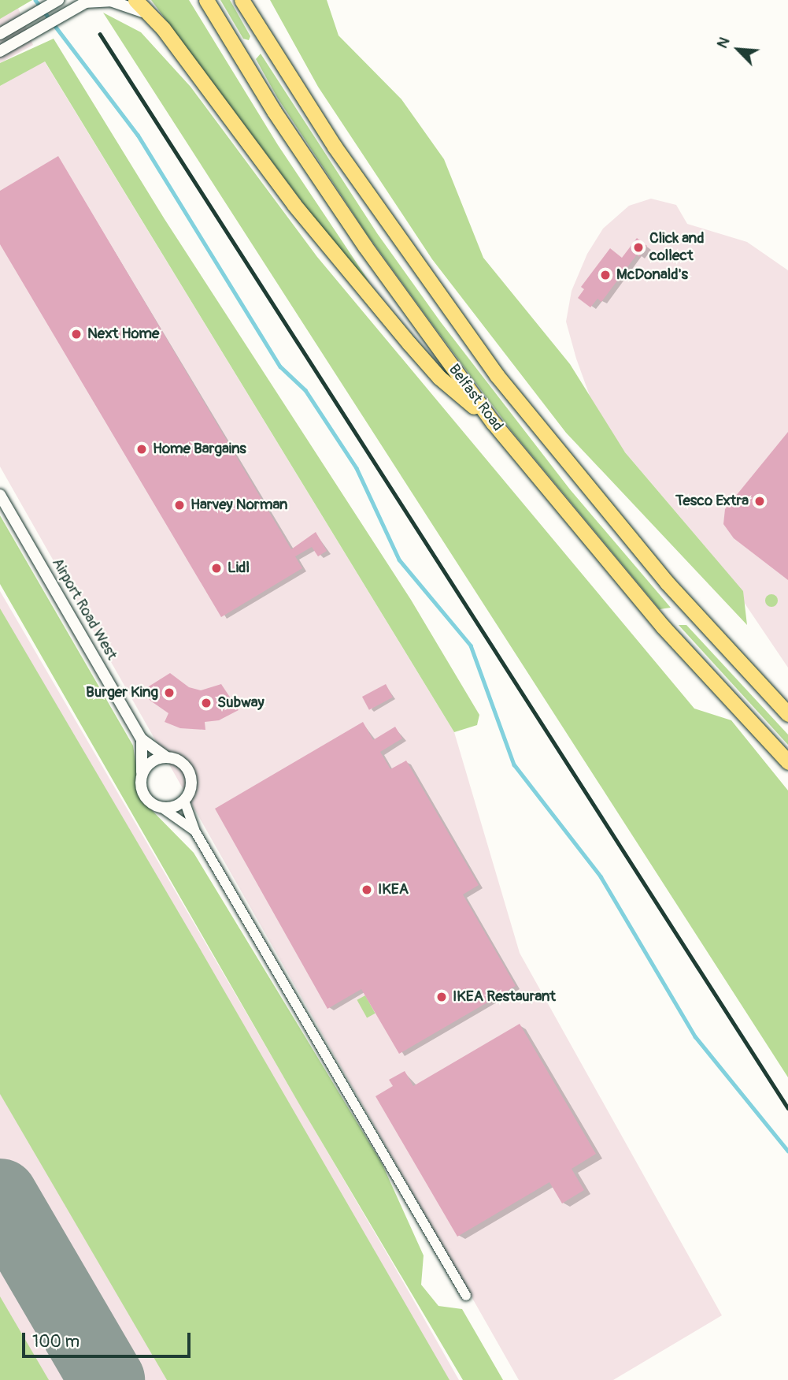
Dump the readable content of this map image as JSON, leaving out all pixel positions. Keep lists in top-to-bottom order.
{
  "streets": {
    "highway": ["Belfast Road"],
    "street": ["Airport Road West"]
  },
  "places": [
    "Click and collect",
    "McDonald's",
    "Next Home",
    "Home Bargains",
    "Tesco Extra",
    "Harvey Norman",
    "Lidl",
    "Burger King",
    "Subway",
    "IKEA",
    "IKEA Restaurant"
  ],
  "scale_bar": "100 m",
  "north": "top left"
}
